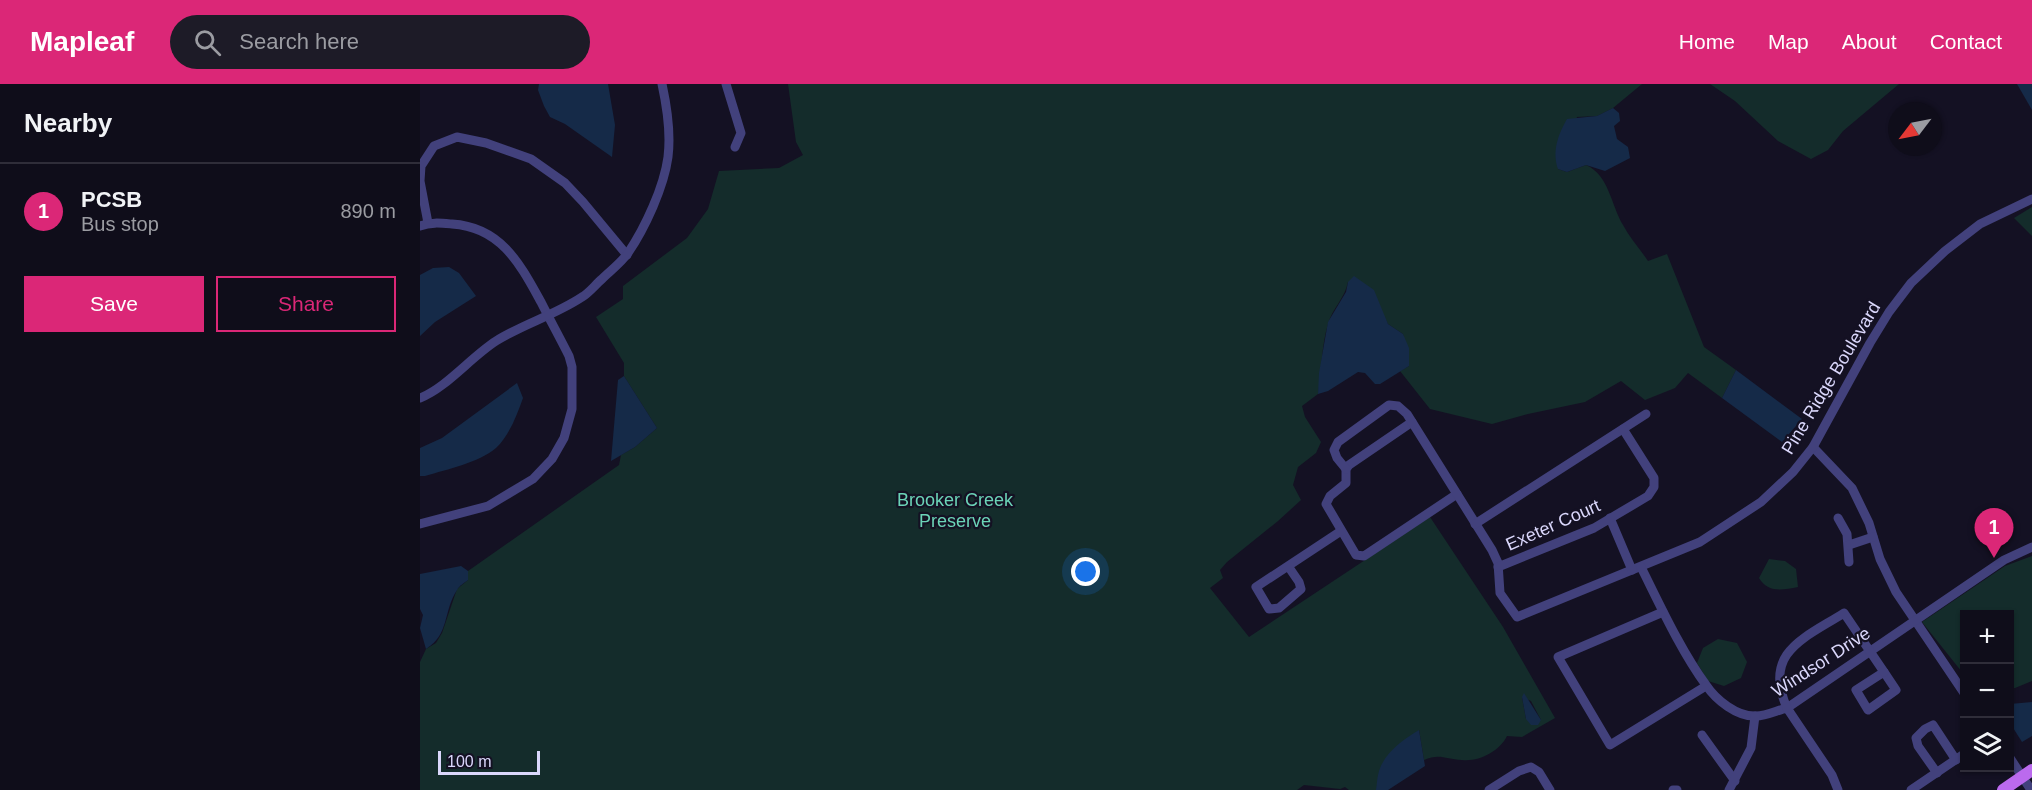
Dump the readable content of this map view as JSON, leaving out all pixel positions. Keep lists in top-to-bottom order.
{
  "streets": {
    "street": ["Pine Ridge Boulevard", "Exeter Court", "Windsor Drive"]
  },
  "crossings": [
    ["Pine Ridge Boulevard", "Exeter Court"]
  ],
  "parks": ["Brooker Creek Preserve"],
  "scale_bar": "100 m",
  "north": "bottom left",
  "page": {
    "header": "Mapleaf",
    "search": "Search here",
    "nav": [
      "Home",
      "Map",
      "About",
      "Contact"
    ],
    "heading": "Nearby",
    "list": [
      {
        "mark": "1",
        "name": "PCSB",
        "note": "Bus stop",
        "value": "890 m"
      }
    ],
    "buttons": ["Save", "Share"],
    "pins": "1",
    "map_buttons": ["+", "−"],
    "scale": "100 m"
  }
}
